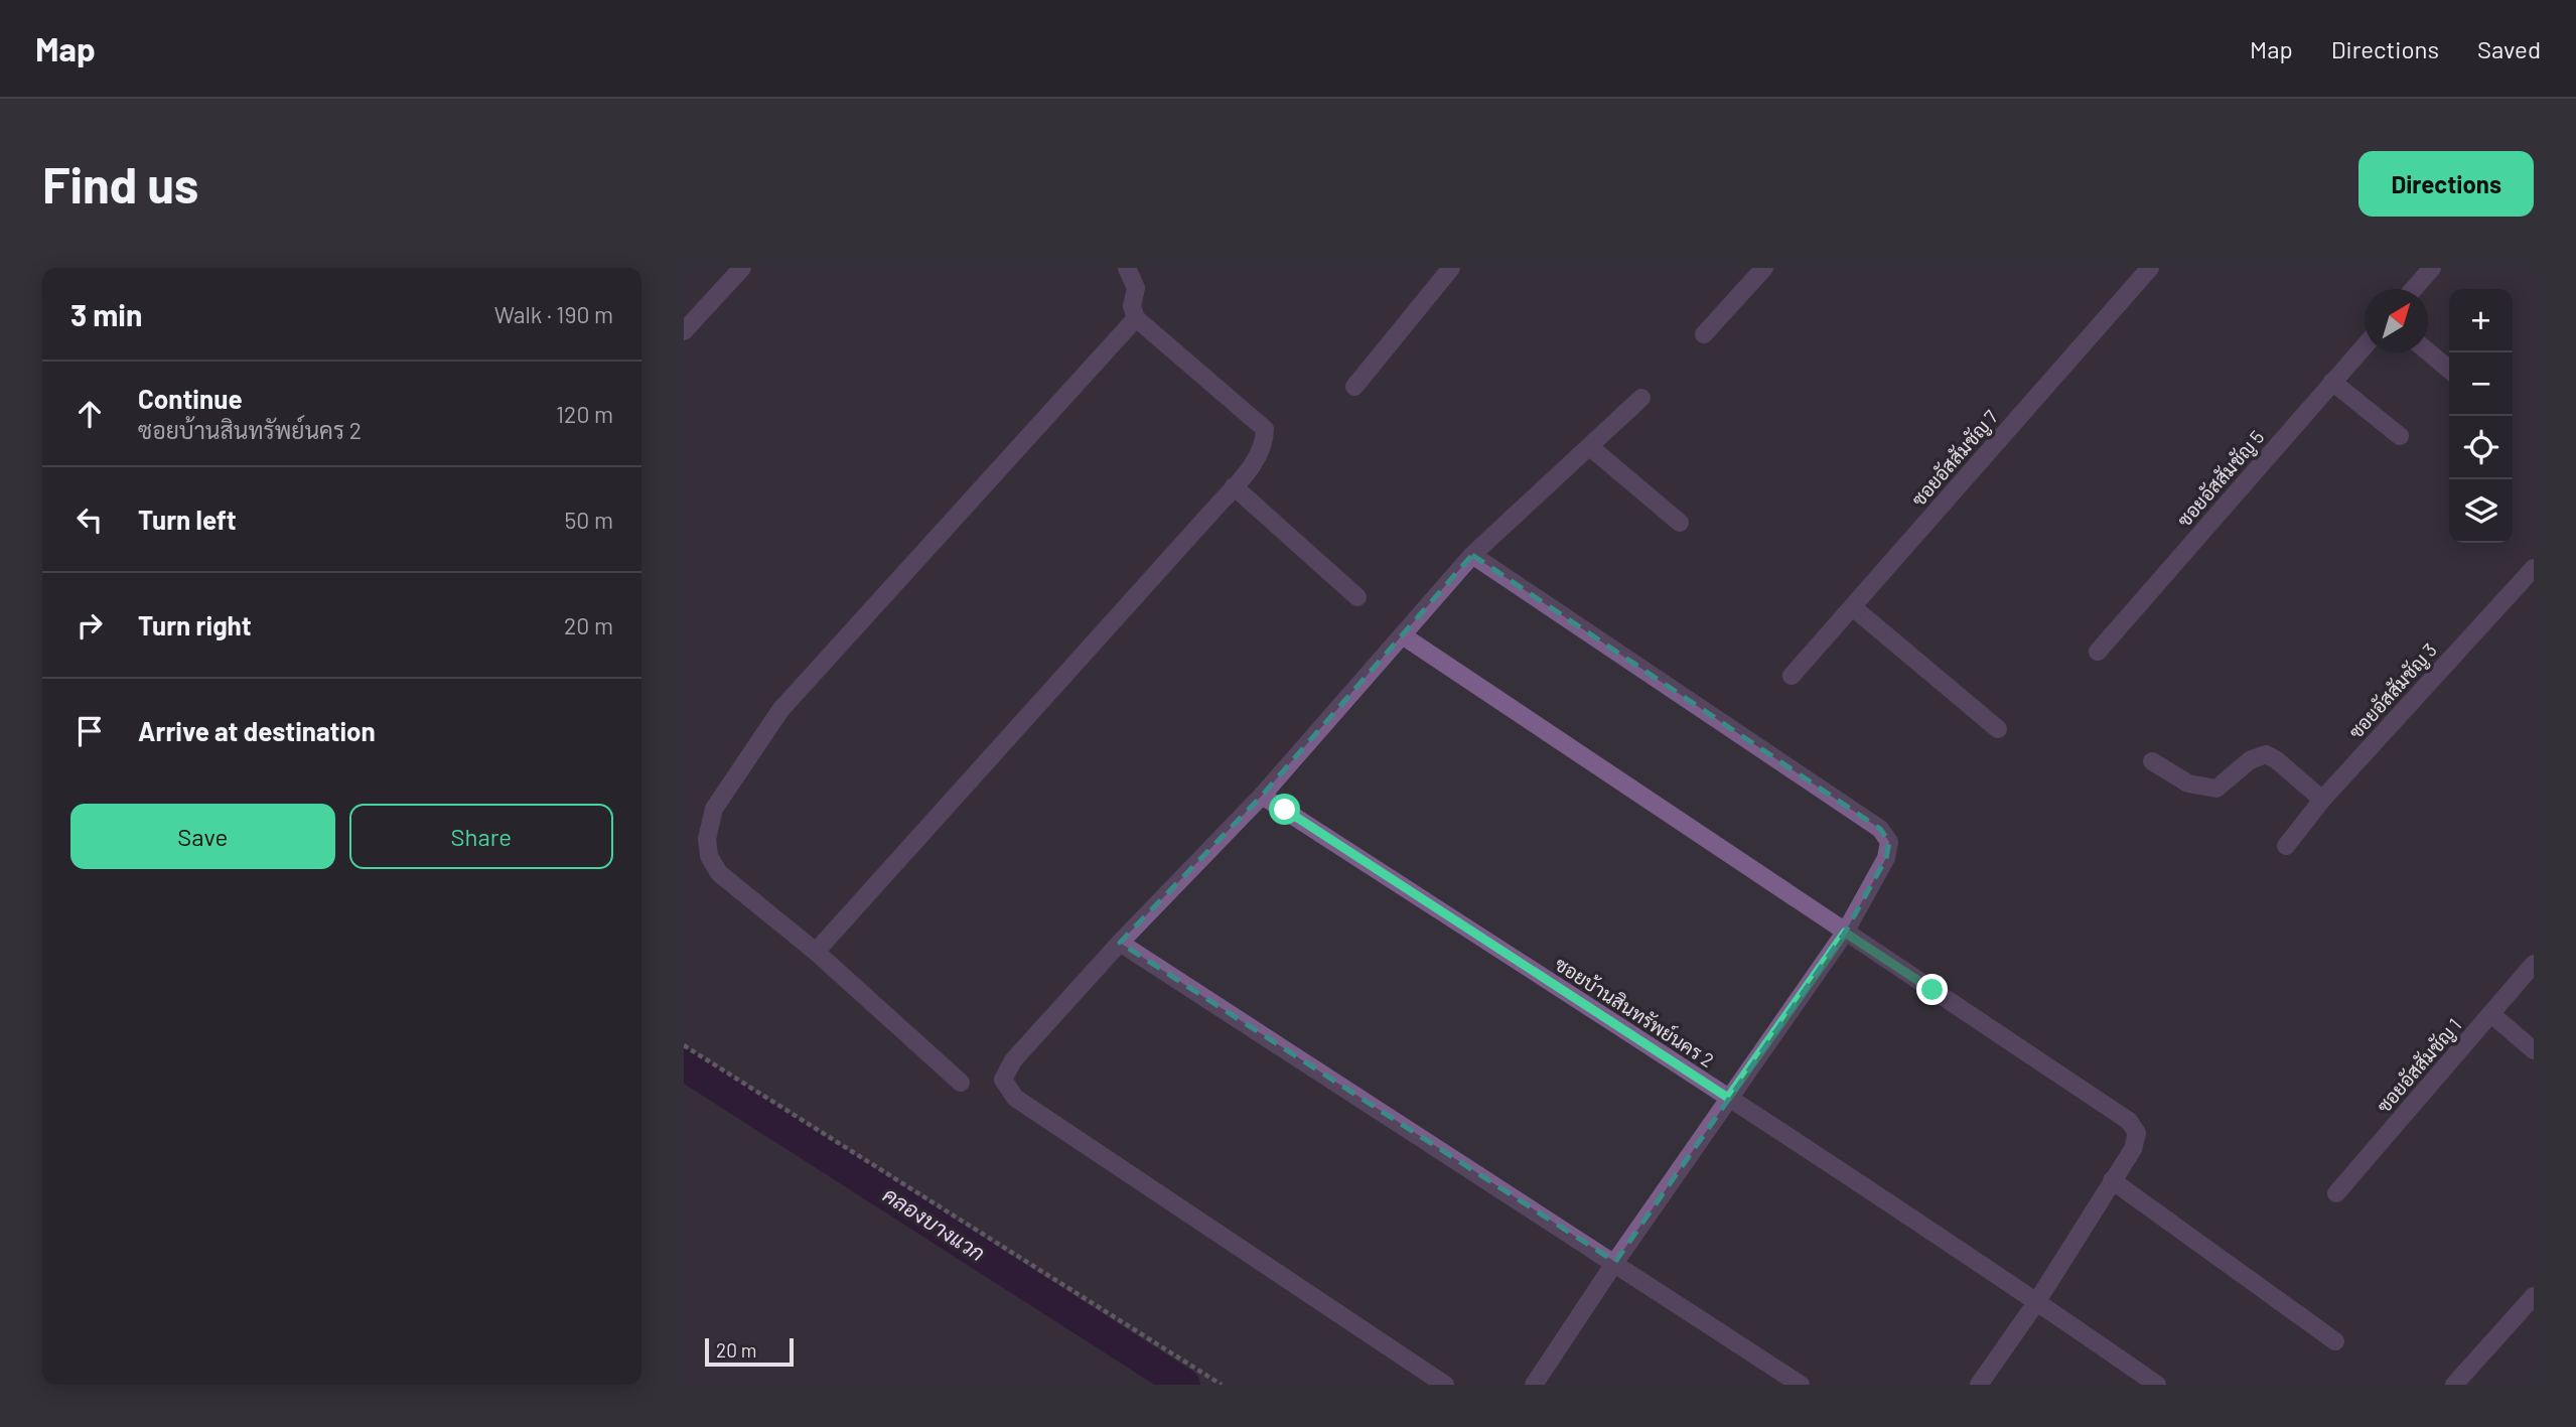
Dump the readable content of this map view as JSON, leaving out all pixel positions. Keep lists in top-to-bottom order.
{
  "streets": {
    "street": [
      "ซอยอัสสัมชัญ 7",
      "ซอยอัสสัมชัญ 5",
      "ซอยอัสสัมชัญ 3",
      "ซอยบ้านสินทรัพย์นคร 2",
      "ซอยอัสสัมชัญ 1"
    ]
  },
  "water": ["คลองบางแวก"],
  "scale_bar": "20 m",
  "north": "top right",
  "page": {
    "header": "Map",
    "nav": ["Map", "Directions", "Saved"],
    "buttons": [
      "Directions",
      ["Save", "Share"]
    ],
    "title": "Find us",
    "heading": ["3 min", "Walk · 190 m"],
    "map_buttons": ["+", "−"],
    "list": [
      ["Continue", "ซอยบ้านสินทรัพย์นคร 2", "120 m"],
      ["Turn left", "50 m"],
      ["Turn right", "20 m"],
      "Arrive at destination"
    ],
    "scale": "20 m"
  }
}
